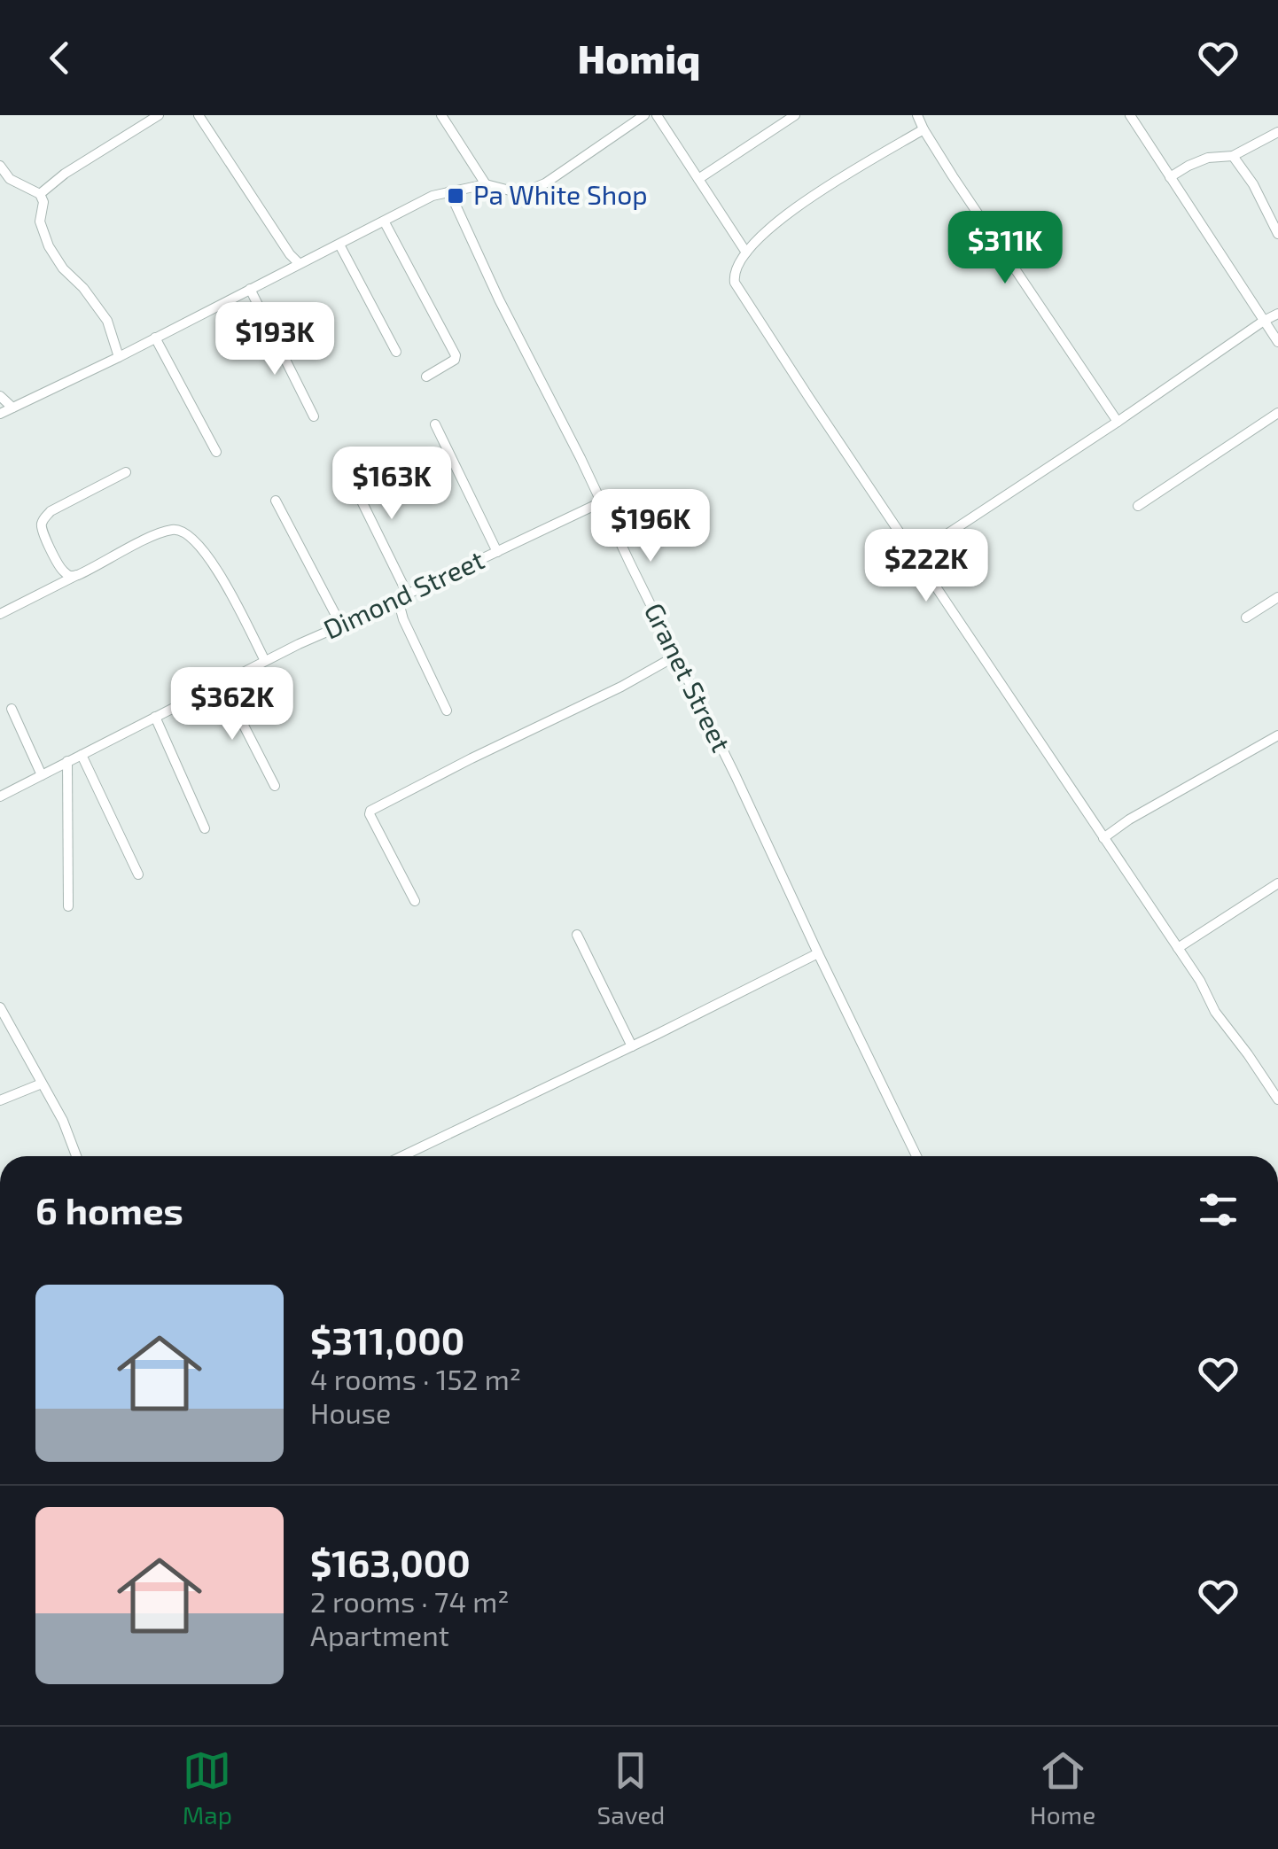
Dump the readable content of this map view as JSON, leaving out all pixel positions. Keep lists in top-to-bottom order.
{
  "streets": {
    "street": ["Dimond Street", "Granet Street"]
  },
  "crossings": [
    ["Dimond Street", "Granet Street"]
  ],
  "places": {
    "transit": ["Pa White Shop"]
  },
  "page": {
    "header": "Homiq",
    "price": [
      "$311K",
      "$193K",
      "$163K",
      "$196K",
      "$222K",
      "$362K"
    ],
    "heading": "6 homes",
    "list": [
      {
        "name": "$311,000",
        "note": "4 rooms · 152 m² · House"
      },
      {
        "name": "$163,000",
        "note": "2 rooms · 74 m² · Apartment"
      }
    ],
    "tabs": ["Map", "Saved", "Home"]
  }
}
